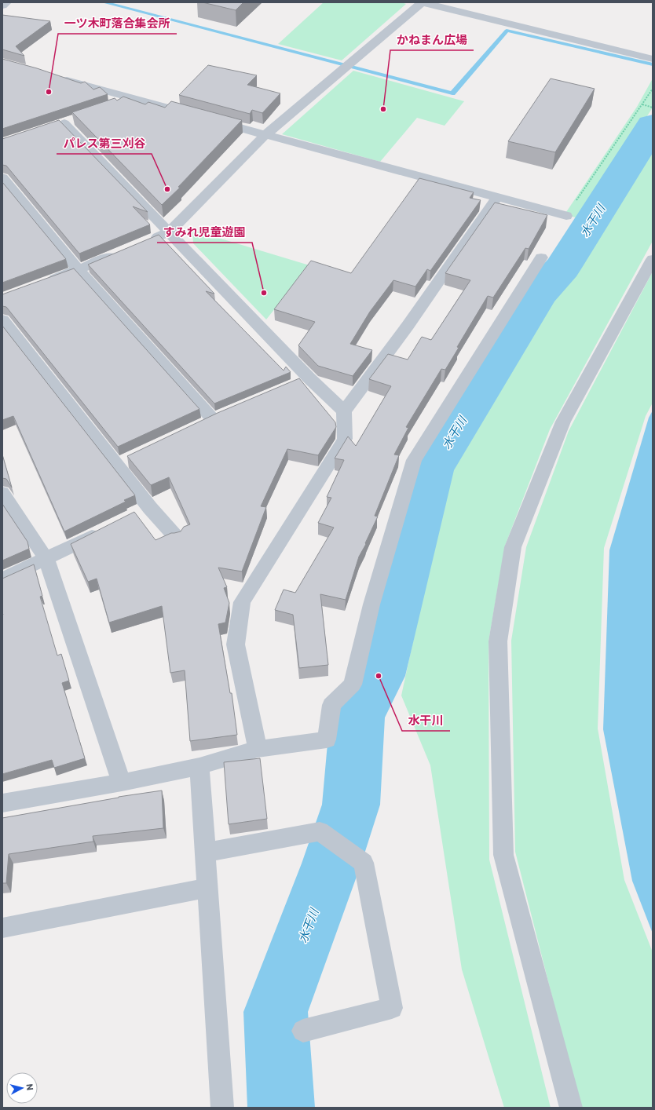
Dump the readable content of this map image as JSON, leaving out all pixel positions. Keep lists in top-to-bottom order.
{
  "water": ["水干川"],
  "places": [
    "一ツ木町落合集会所",
    "かねまん広場",
    "パレス第三刈谷",
    "すみれ児童遊園",
    "水干川"
  ],
  "north": "right"
}
